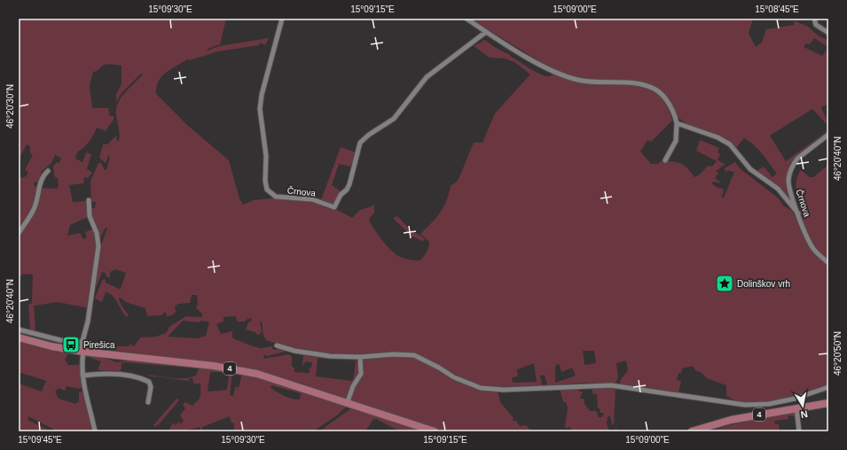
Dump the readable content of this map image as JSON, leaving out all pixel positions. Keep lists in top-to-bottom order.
{
  "streets": {
    "main road": ["4"],
    "street": ["Črnova"]
  },
  "places": {
    "place": ["Dolinškov vrh"],
    "bus stop": ["Pirešica"]
  },
  "north": "bottom",
  "coordinates": [
    "15°09'30\"E",
    "15°09'15\"E",
    "15°09'00\"E",
    "15°08'45\"E",
    "46°20'30\"N",
    "46°20'40\"N",
    "46°20'50\"N",
    "15°09'45\"E"
  ]
}
